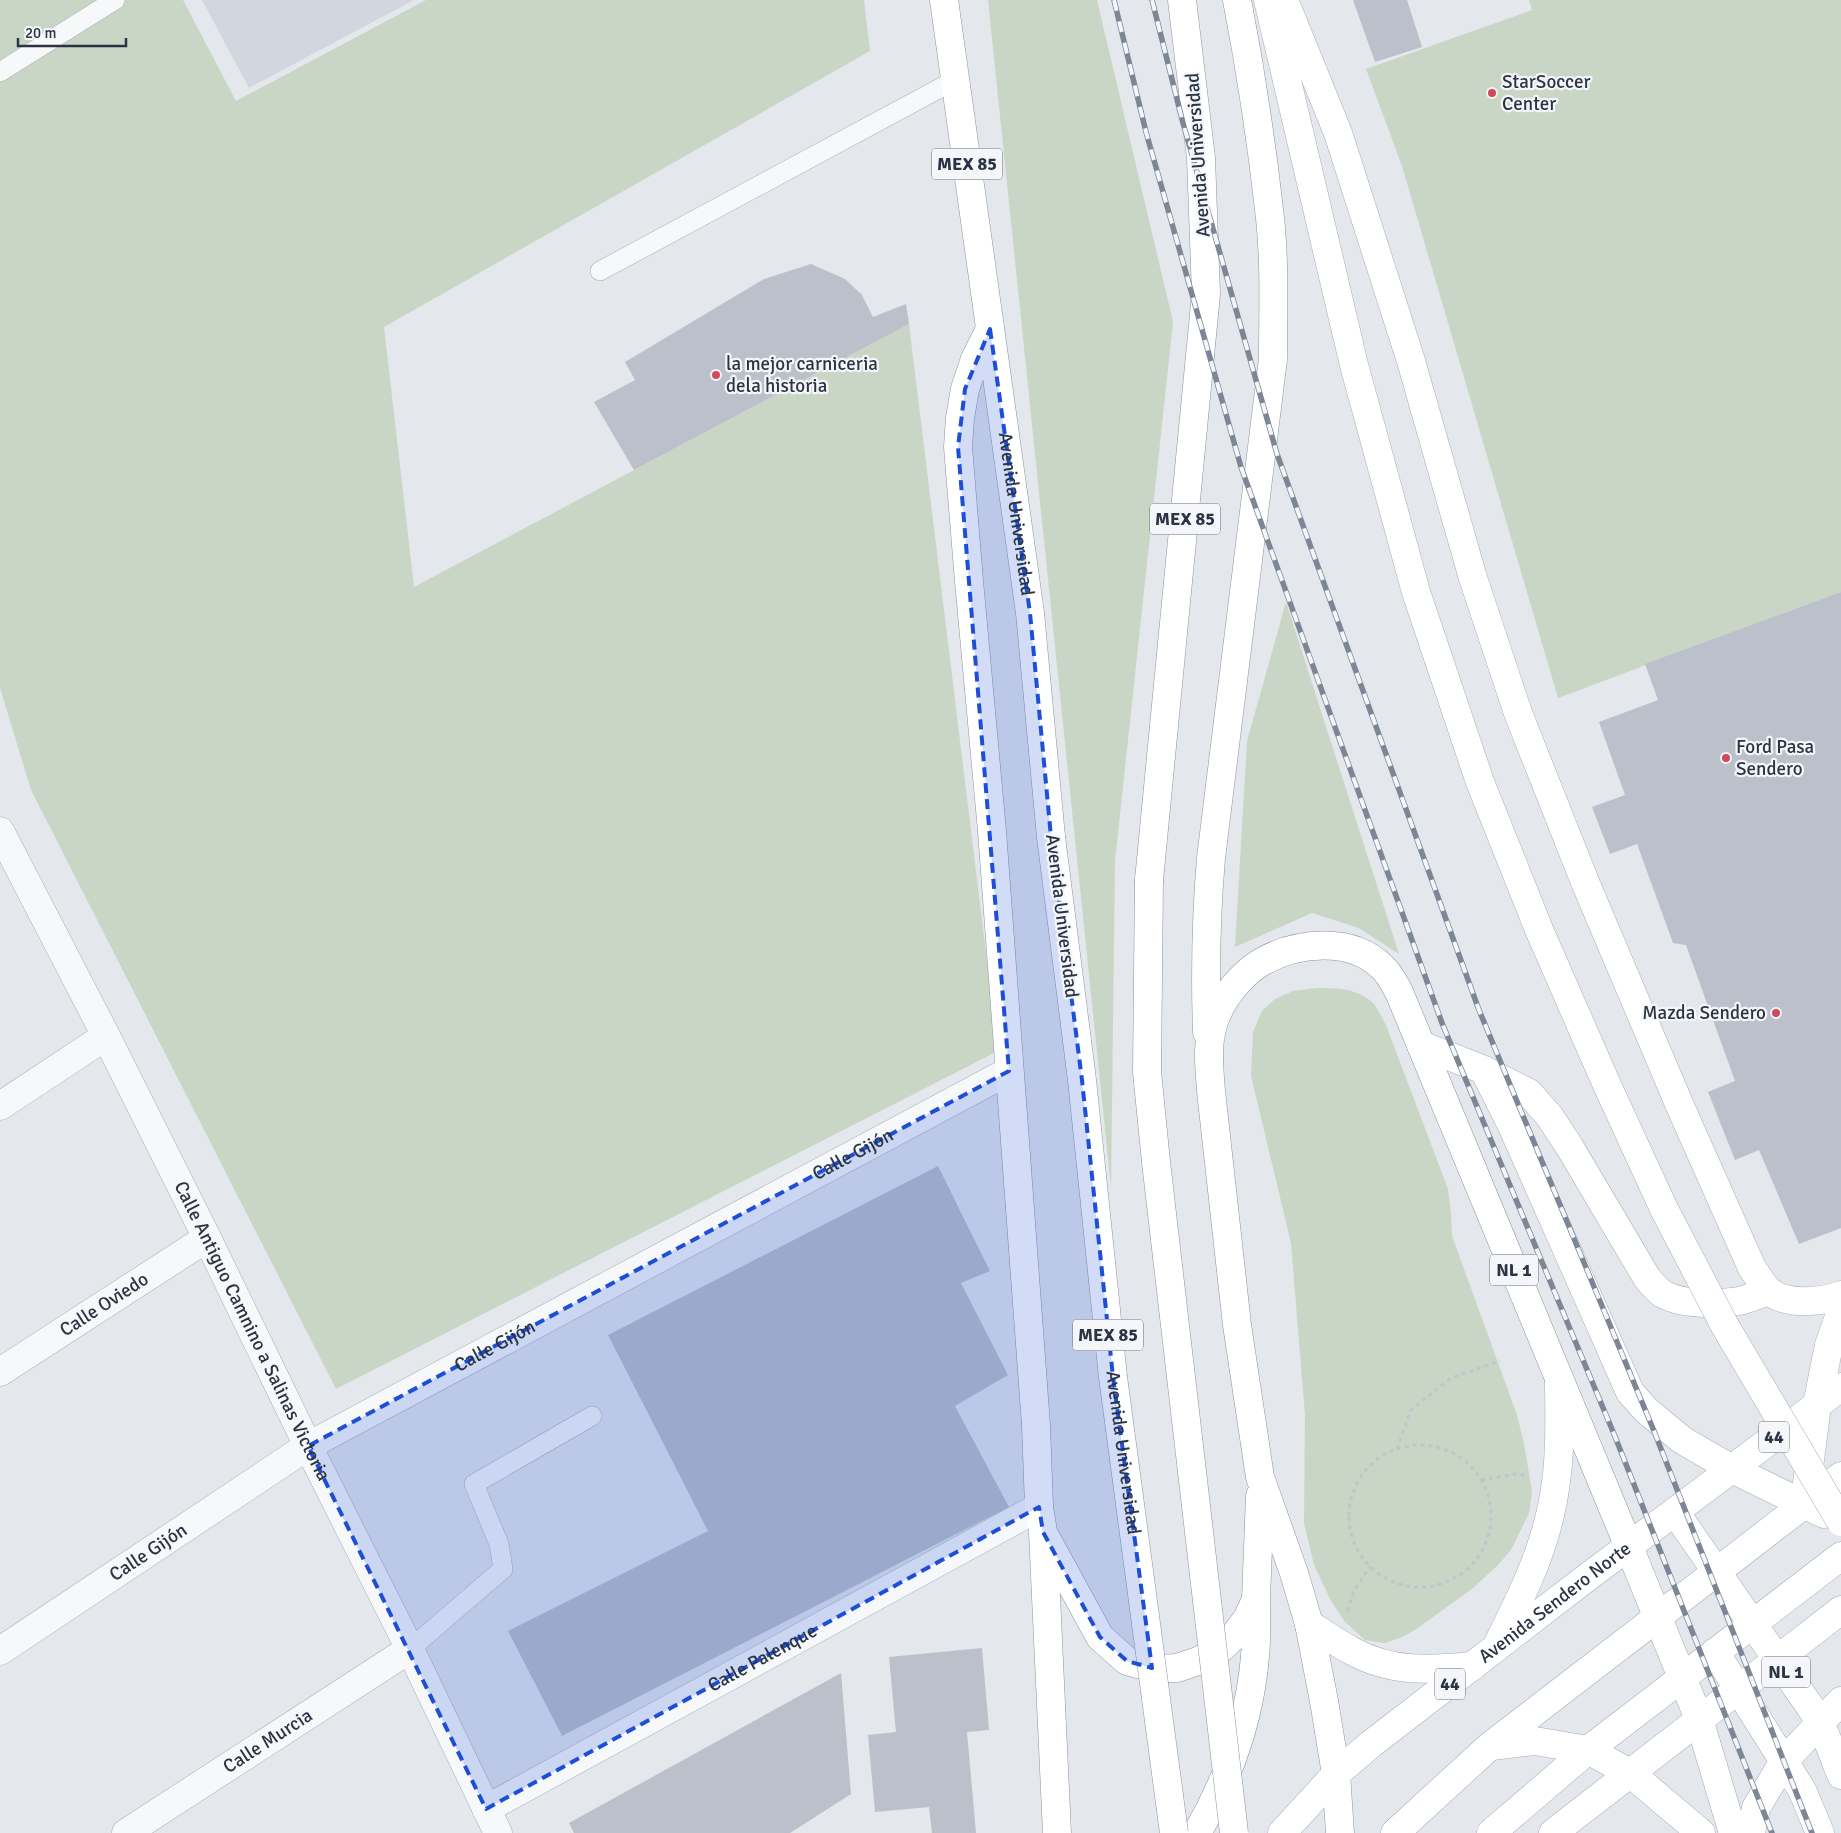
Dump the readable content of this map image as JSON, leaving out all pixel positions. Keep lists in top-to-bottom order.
{
  "streets": {
    "main road": [
      "Avenida Universidad",
      "MEX 85",
      "NL 1",
      "44",
      "Avenida Sendero Norte"
    ],
    "street": [
      "Calle Gijón",
      "Calle Oviedo",
      "Calle Antiguo Camnino a Salinas Victoria",
      "Calle Palenque",
      "Calle Murcia"
    ]
  },
  "crossings": [
    ["Calle Gijón", "Calle Antiguo Camnino a Salinas Victoria"],
    ["NL 1", "Avenida Sendero Norte"],
    ["Calle Oviedo", "Calle Antiguo Camnino a Salinas Victoria"],
    ["Calle Antiguo Camnino a Salinas Victoria", "Calle Palenque"],
    ["Calle Antiguo Camnino a Salinas Victoria", "Calle Murcia"]
  ],
  "places": [
    "StarSoccer Center",
    "la mejor carniceria dela historia",
    "Ford Pasa Sendero",
    "Mazda Sendero"
  ],
  "scale_bar": "20 m"
}
